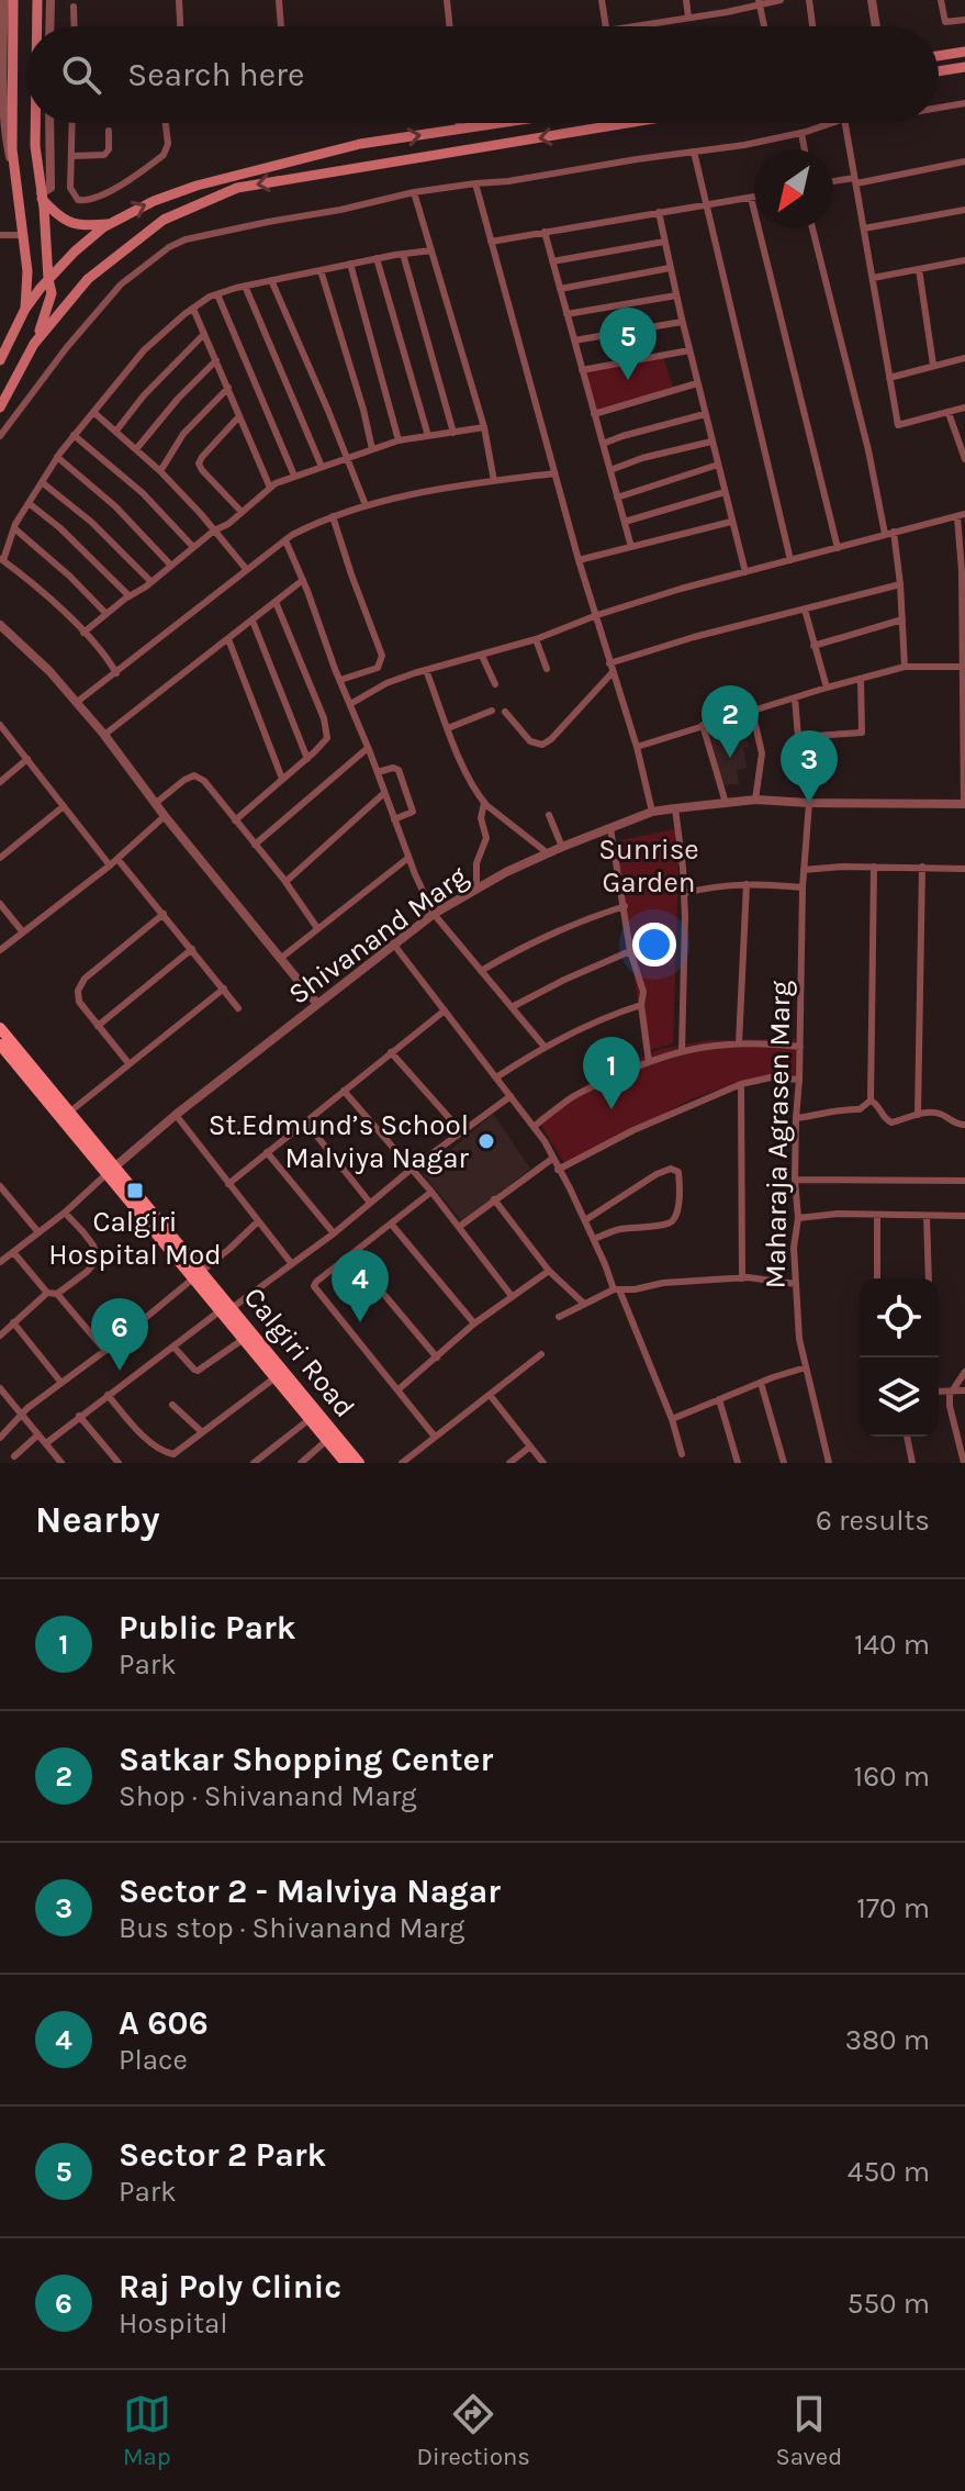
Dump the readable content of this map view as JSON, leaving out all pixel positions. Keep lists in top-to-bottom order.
{
  "streets": {
    "main road": ["Calgiri Road"],
    "street": ["Shivanand Marg", "Maharaja Agrasen Marg"]
  },
  "crossings": [
    ["Shivanand Marg", "Maharaja Agrasen Marg"],
    ["Shivanand Marg", "Calgiri Road"]
  ],
  "parks": ["Sunrise Garden"],
  "places": {
    "other": ["St.Edmund’s School Malviya Nagar"],
    "transit": ["Calgiri Hospital Mod"]
  },
  "north": "bottom left",
  "page": {
    "search": "Search here",
    "pins": [
      "5",
      "2",
      "3",
      "1",
      "4",
      "6"
    ],
    "heading": ["Nearby", "6 results"],
    "list": [
      {
        "mark": "1",
        "name": "Public Park",
        "note": "Park",
        "value": "140 m"
      },
      {
        "mark": "2",
        "name": "Satkar Shopping Center",
        "note": "Shop · Shivanand Marg",
        "value": "160 m"
      },
      {
        "mark": "3",
        "name": "Sector 2 - Malviya Nagar",
        "note": "Bus stop · Shivanand Marg",
        "value": "170 m"
      },
      {
        "mark": "4",
        "name": "A 606",
        "note": "Place",
        "value": "380 m"
      },
      {
        "mark": "5",
        "name": "Sector 2 Park",
        "note": "Park",
        "value": "450 m"
      },
      {
        "mark": "6",
        "name": "Raj Poly Clinic",
        "note": "Hospital",
        "value": "550 m"
      }
    ],
    "nav": ["Map", "Directions", "Saved"]
  }
}
